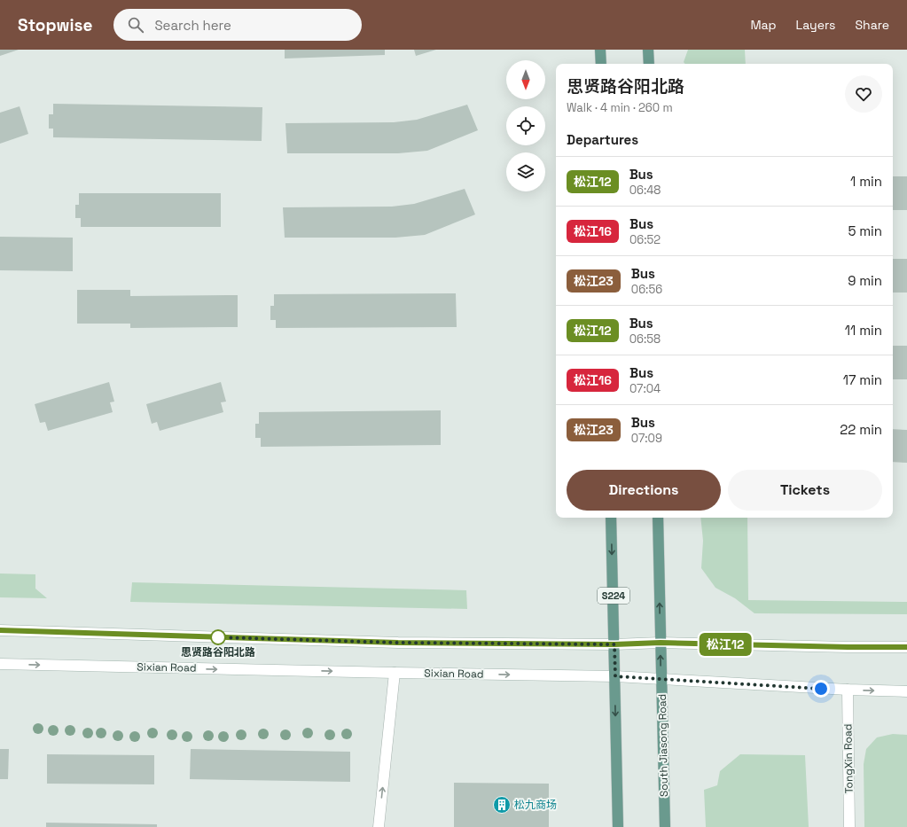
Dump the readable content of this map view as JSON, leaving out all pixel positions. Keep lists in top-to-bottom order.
{
  "streets": {
    "main road": [
      "S224",
      "Sixian Road",
      "South Jiasong Road",
      "TongXin Road"
    ]
  },
  "crossings": [
    ["S224", "Sixian Road"],
    ["Sixian Road", "South Jiasong Road"],
    ["Sixian Road", "TongXin Road"]
  ],
  "places": {
    "other": ["思贤路谷阳北路"],
    "building": ["松九商场"]
  },
  "lines": ["bus line 松江12"],
  "north": "bottom",
  "page": {
    "header": "Stopwise",
    "search": "Search here",
    "nav": ["Map", "Layers", "Share"],
    "on_map": "松江12",
    "heading": [
      ["思贤路谷阳北路", "Walk · 4 min · 260 m"],
      "Departures"
    ],
    "list": [
      {
        "mark": "松江12",
        "name": "Bus",
        "note": "06:48",
        "value": "1 min"
      },
      {
        "mark": "松江16",
        "name": "Bus",
        "note": "06:52",
        "value": "5 min"
      },
      {
        "mark": "松江23",
        "name": "Bus",
        "note": "06:56",
        "value": "9 min"
      },
      {
        "mark": "松江12",
        "name": "Bus",
        "note": "06:58",
        "value": "11 min"
      },
      {
        "mark": "松江16",
        "name": "Bus",
        "note": "07:04",
        "value": "17 min"
      },
      {
        "mark": "松江23",
        "name": "Bus",
        "note": "07:09",
        "value": "22 min"
      }
    ],
    "buttons": ["Directions", "Tickets"]
  }
}
